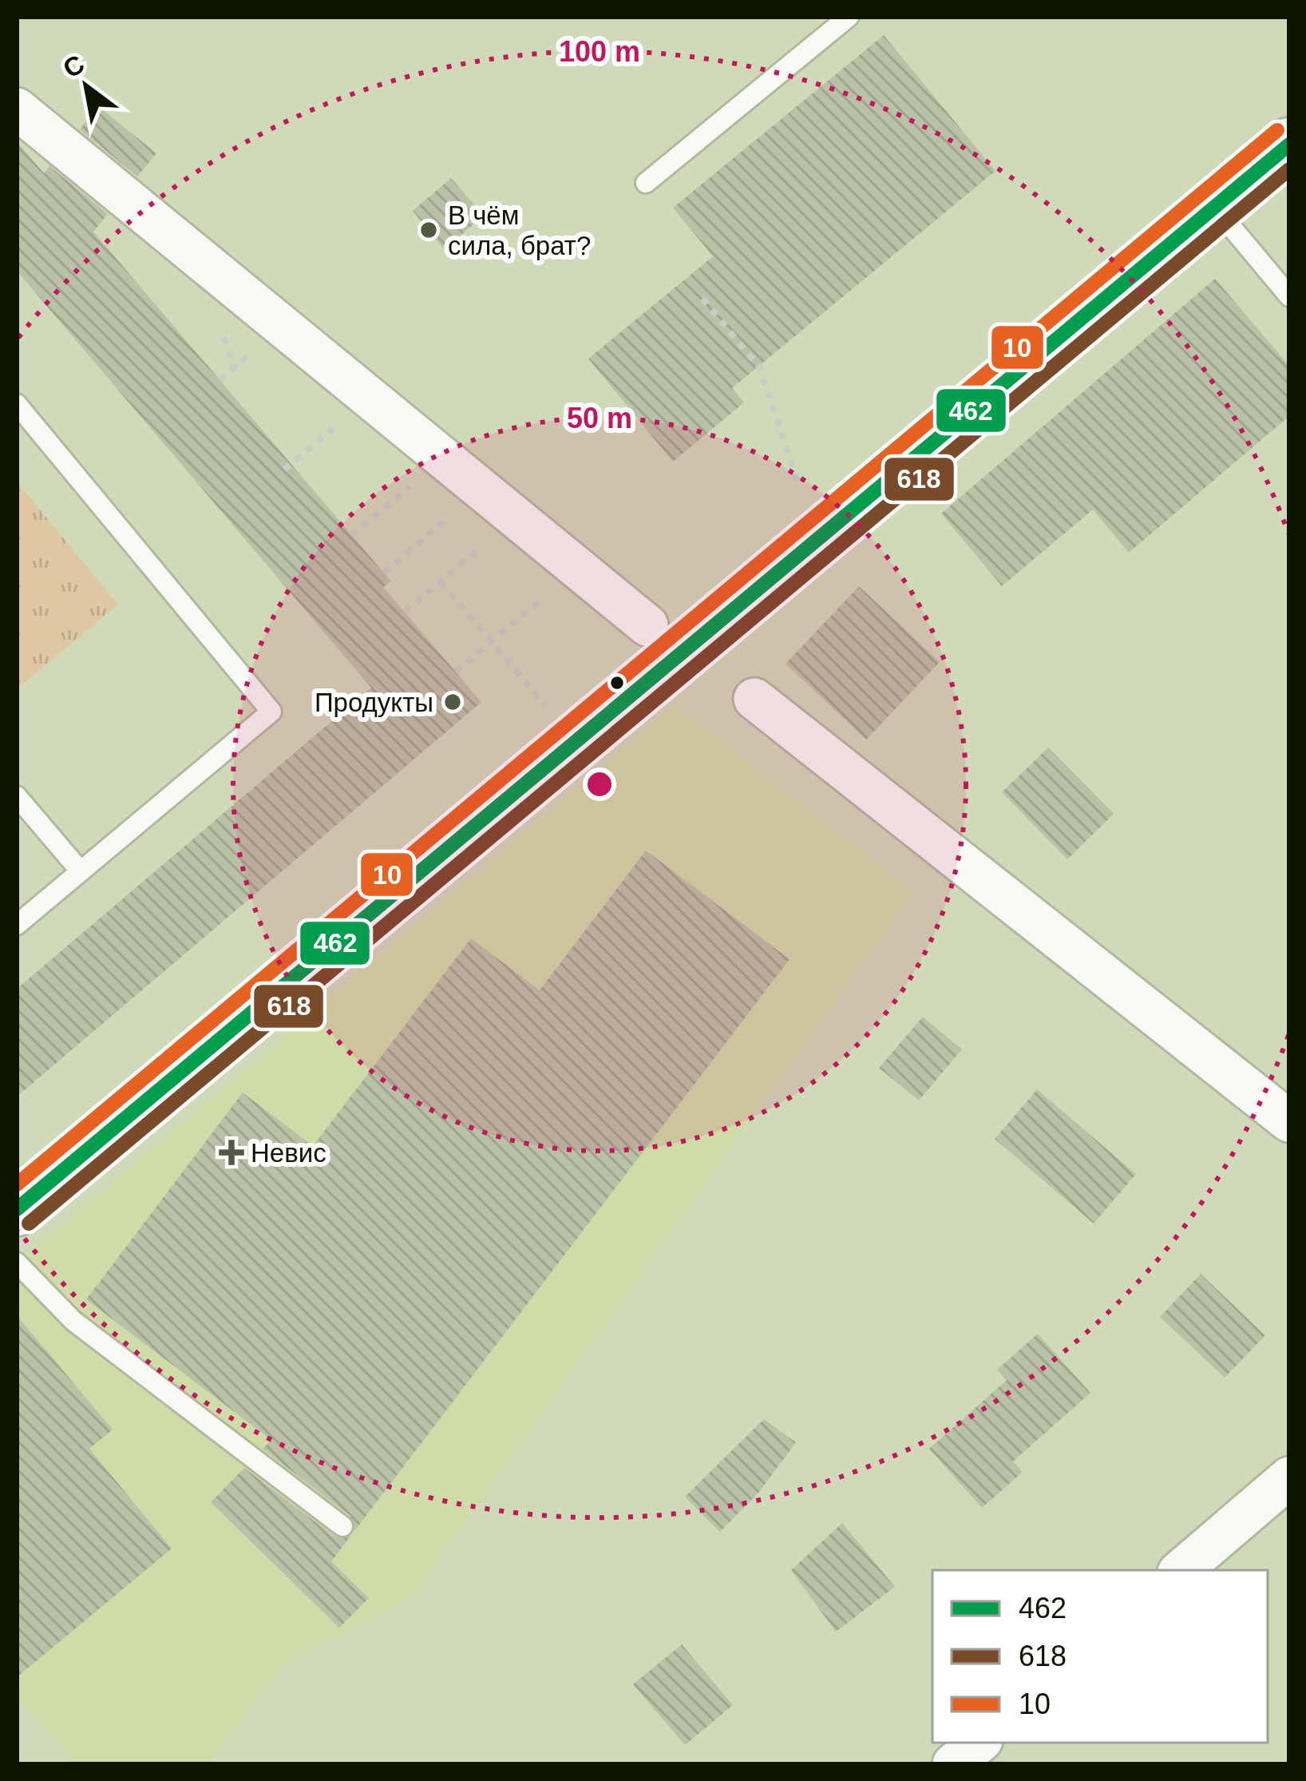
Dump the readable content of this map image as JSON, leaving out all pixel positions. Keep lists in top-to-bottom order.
{
  "places": {
    "other": ["В чём сила, брат?", "Продукты"],
    "health": ["Невис"]
  },
  "lines": ["transit line 10", "transit line 462", "transit line 618"],
  "legend": ["462", "618", "10"],
  "north": "top left",
  "rings": ["100 m", "50 m"]
}
